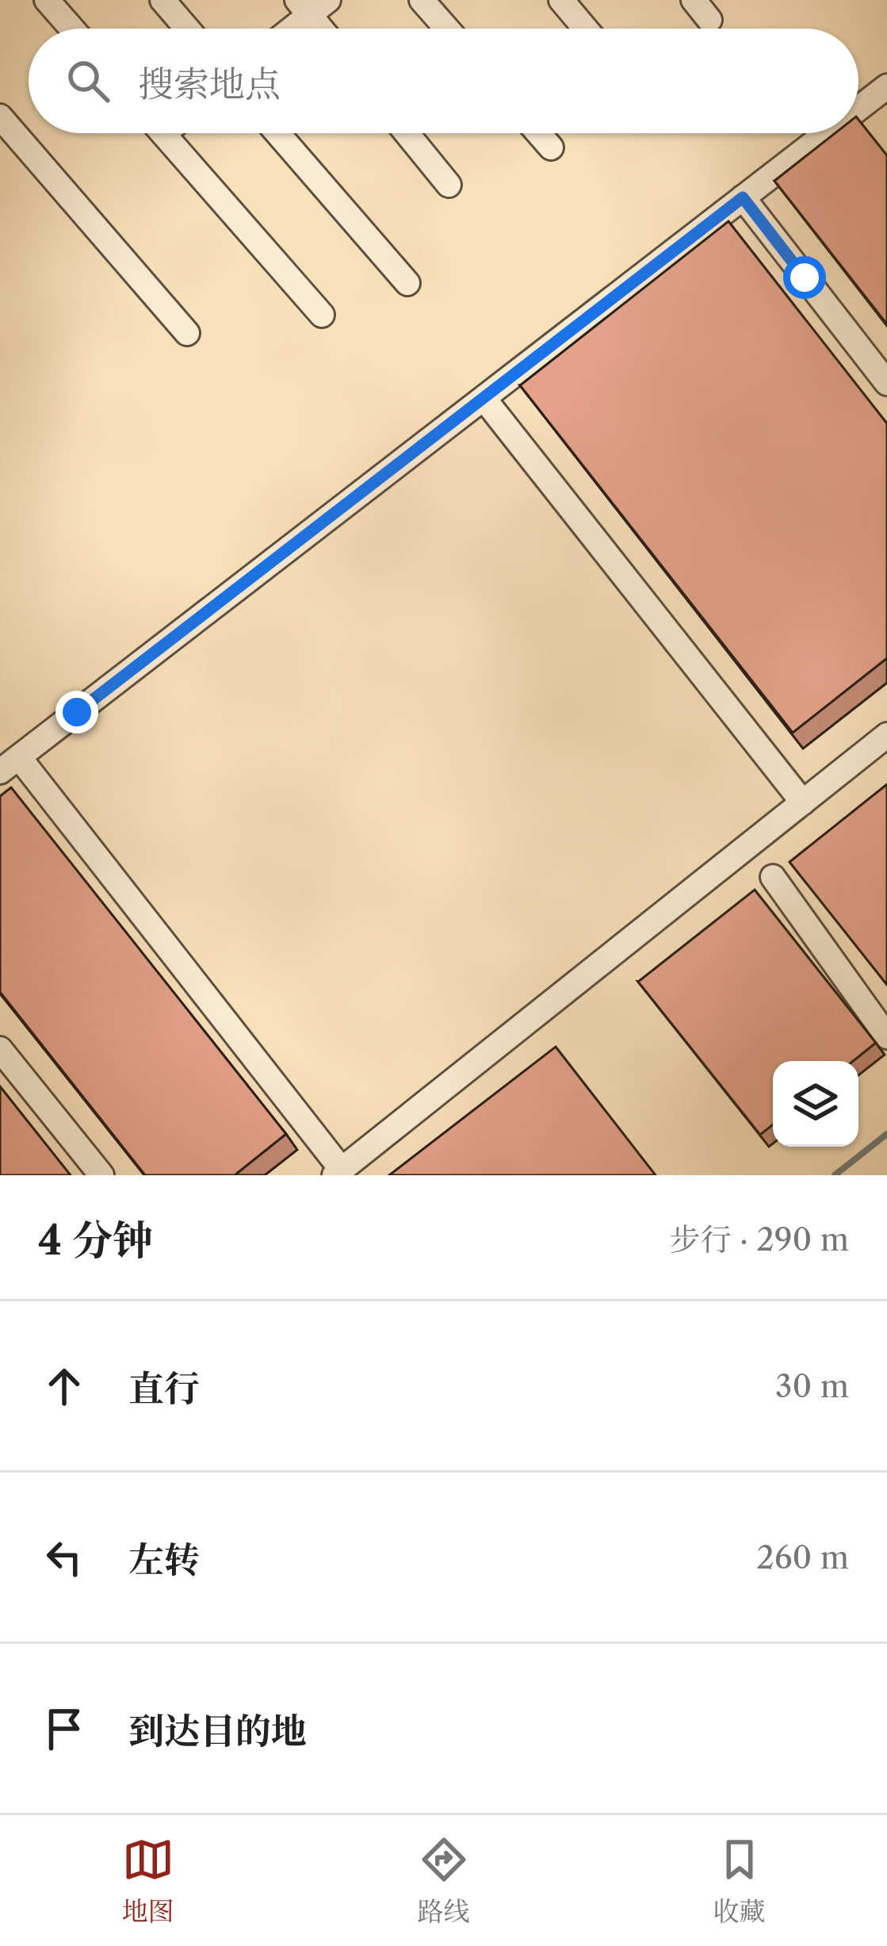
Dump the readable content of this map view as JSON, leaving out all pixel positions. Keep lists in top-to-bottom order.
{
  "page": {
    "search": "搜索地点",
    "heading": ["4 分钟", "步行 · 290 m"],
    "list": [
      ["直行", "30 m"],
      ["左转", "260 m"],
      "到达目的地"
    ],
    "nav": ["地图", "路线", "收藏"]
  }
}
